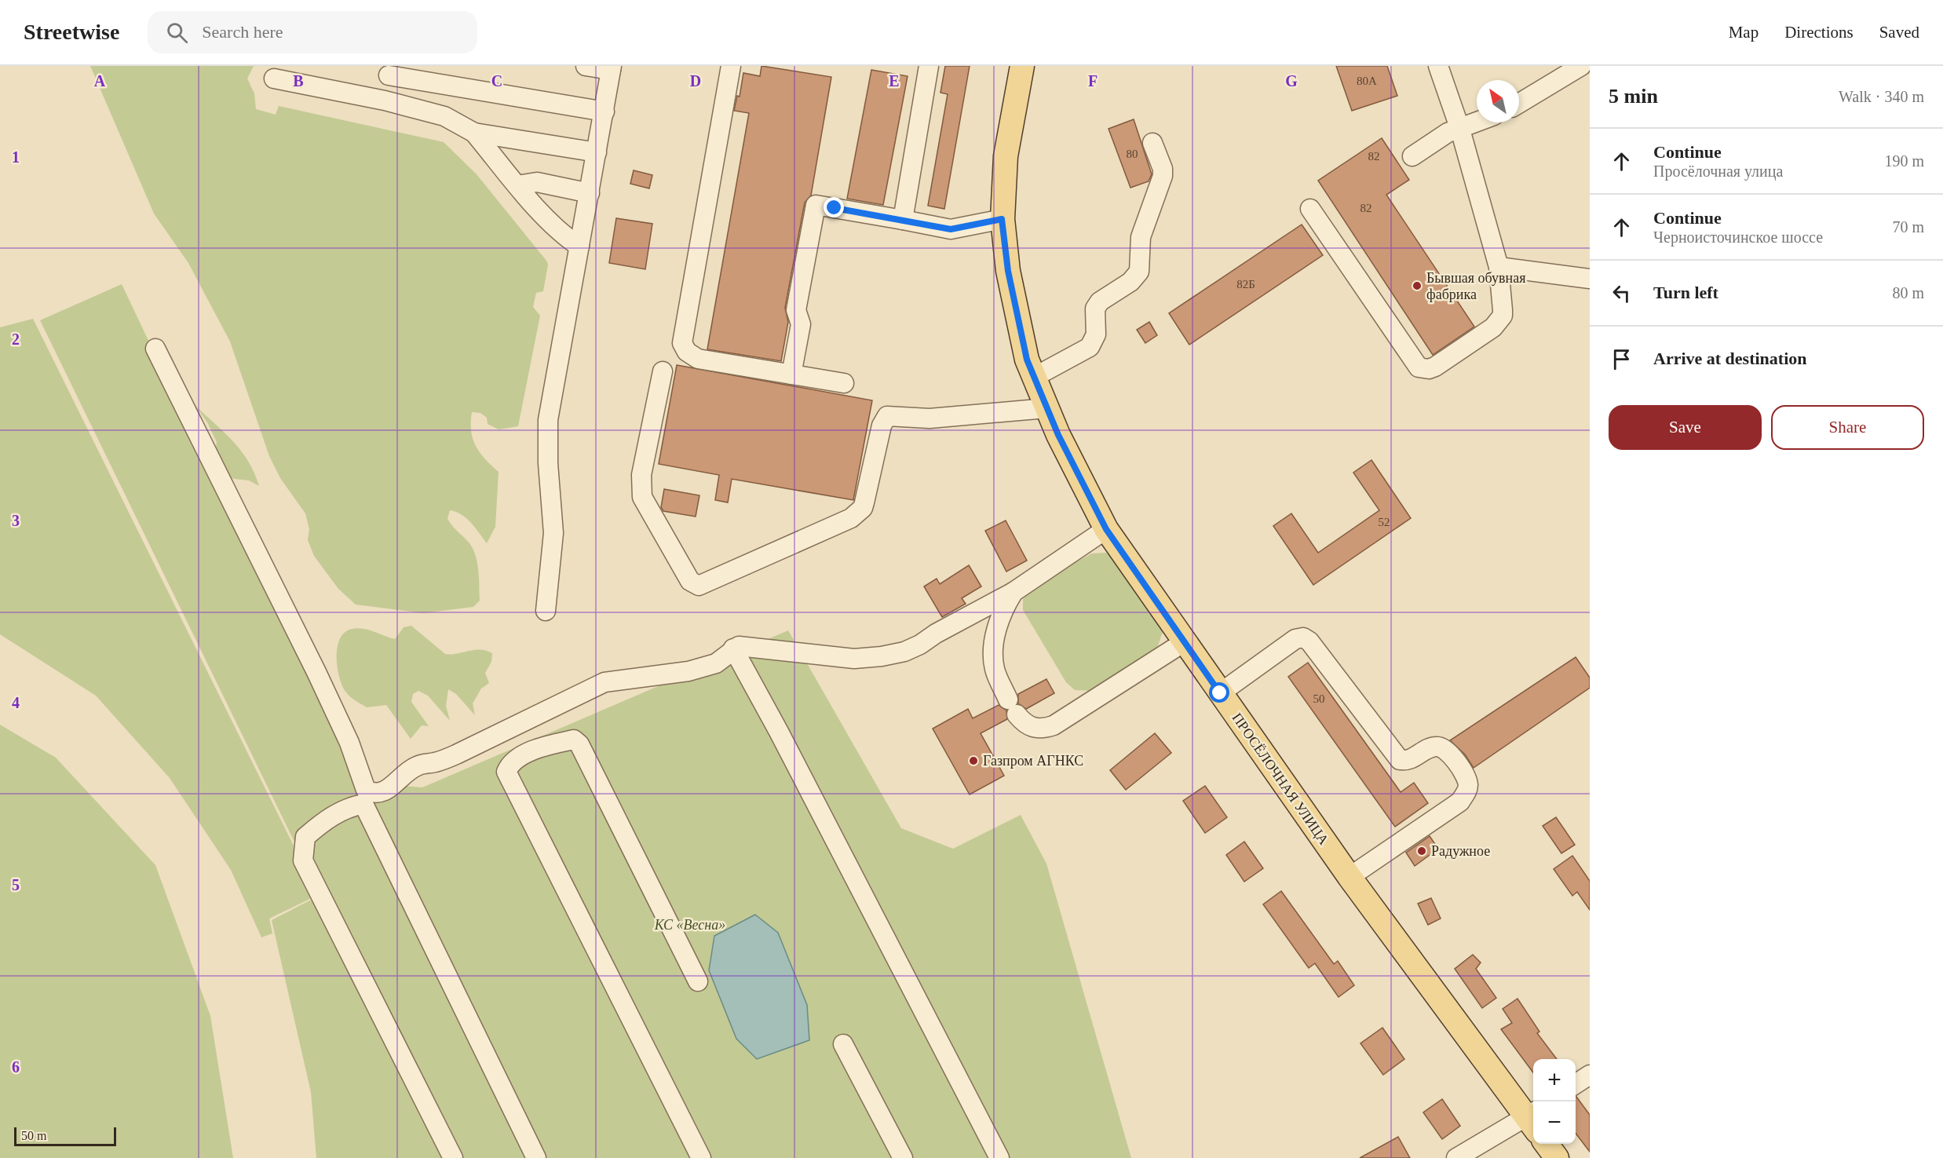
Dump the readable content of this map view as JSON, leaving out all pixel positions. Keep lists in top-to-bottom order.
{
  "streets": {
    "main road": ["ПРОСЁЛОЧНАЯ УЛИЦА"]
  },
  "parks": ["КС «Весна»"],
  "places": ["Бывшая обувная фабрика", "Газпром АГНКС", "Радужное"],
  "house_numbers": [
    "80А",
    "80",
    "82",
    "82",
    "82Б",
    "52",
    "50"
  ],
  "scale_bar": "50 m",
  "north": "top left",
  "page": {
    "header": "Streetwise",
    "search": "Search here",
    "nav": ["Map", "Directions", "Saved"],
    "heading": ["5 min", "Walk · 340 m"],
    "list": [
      ["Continue", "Просёлочная улица", "190 m"],
      ["Continue", "Черноисточинское шоссе", "70 m"],
      ["Turn left", "80 m"],
      "Arrive at destination"
    ],
    "buttons": ["Save", "Share"],
    "map_buttons": ["+", "−"],
    "scale": "50 m"
  },
  "grid": {
    "columns": [
      "A",
      "B",
      "C",
      "D",
      "E",
      "F",
      "G"
    ],
    "rows": [
      "1",
      "2",
      "3",
      "4",
      "5",
      "6"
    ]
  }
}
